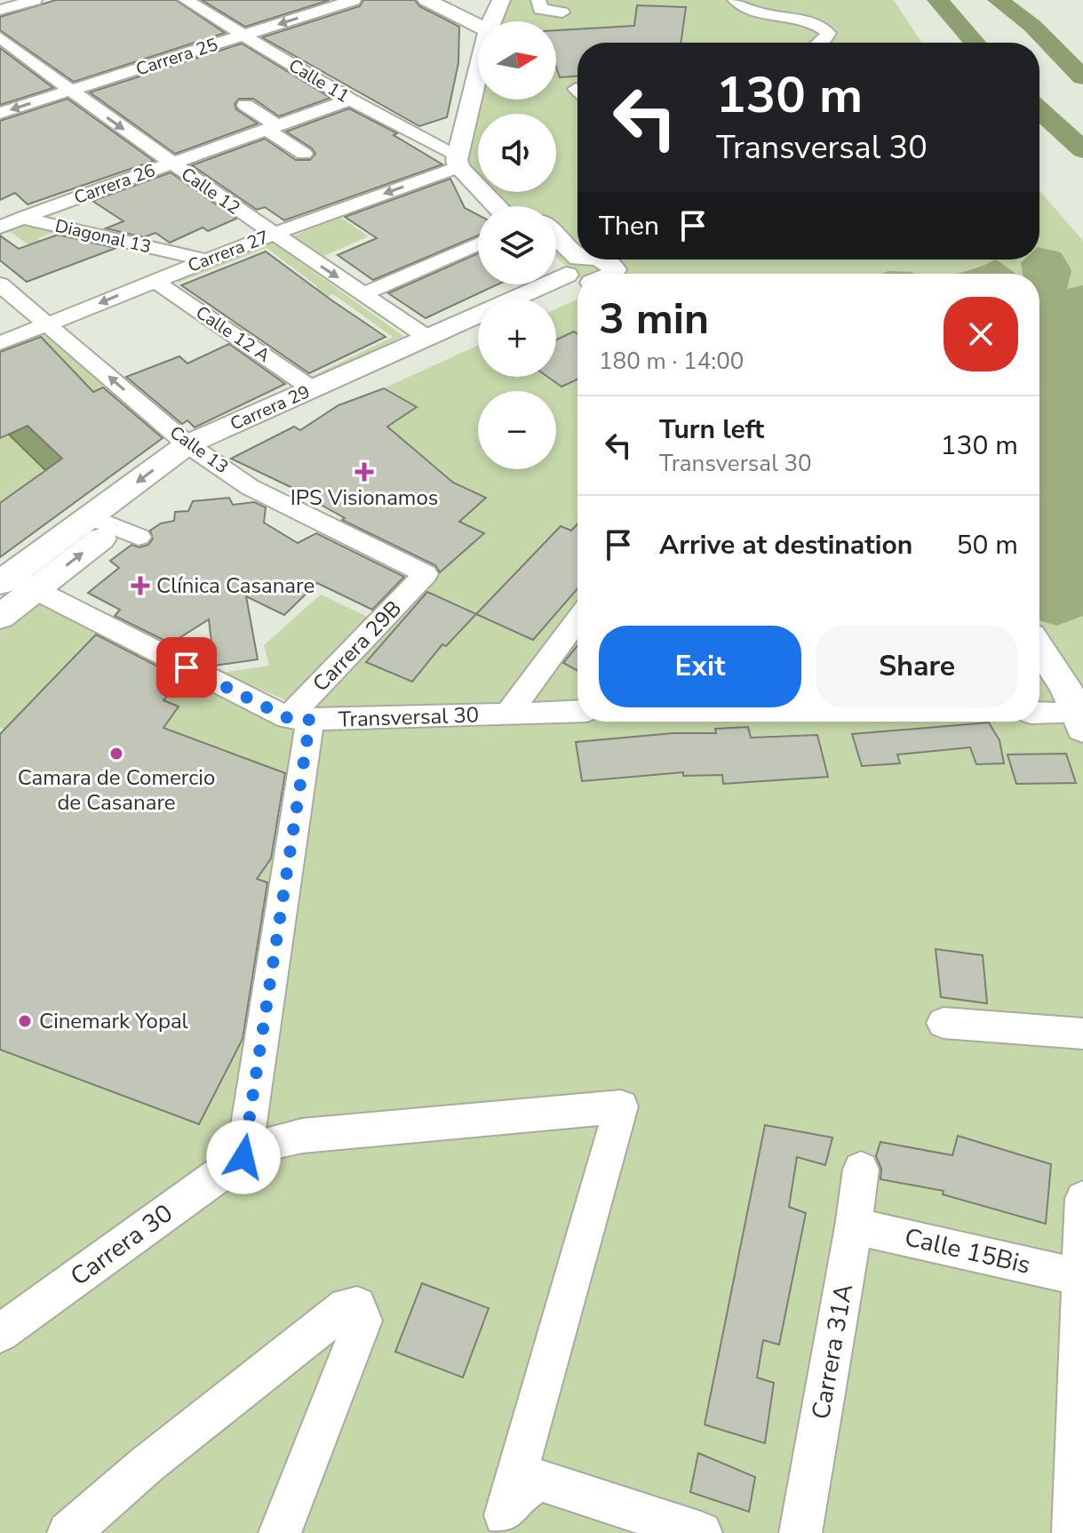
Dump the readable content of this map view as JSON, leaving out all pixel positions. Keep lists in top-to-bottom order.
{
  "streets": {
    "main road": ["Calle 11", "Carrera 29"],
    "street": [
      "Carrera 25",
      "Carrera 26",
      "Calle 12",
      "Diagonal 13",
      "Carrera 27",
      "Calle 12 A",
      "Calle 13",
      "Carrera 29B",
      "Transversal 30",
      "Carrera 30",
      "Calle 15Bis",
      "Carrera 31A"
    ]
  },
  "crossings": [
    ["Carrera 25", "Calle 11"],
    ["Carrera 25", "Calle 12"],
    ["Calle 11", "Carrera 26"],
    ["Calle 11", "Carrera 27"],
    ["Carrera 26", "Calle 12"],
    ["Carrera 26", "Diagonal 13"],
    ["Calle 12", "Carrera 27"],
    ["Calle 12", "Carrera 29"],
    ["Diagonal 13", "Carrera 27"],
    ["Carrera 27", "Calle 12 A"],
    ["Carrera 27", "Calle 13"],
    ["Calle 12 A", "Carrera 29"],
    ["Carrera 29", "Calle 13"],
    ["Carrera 29", "Transversal 30"],
    ["Calle 13", "Carrera 29B"],
    ["Carrera 29B", "Transversal 30"],
    ["Calle 15Bis", "Carrera 31A"]
  ],
  "one_way": ["Carrera 25", "Calle 12", "Calle 13"],
  "places": {
    "health": ["IPS Visionamos", "Clínica Casanare"],
    "other": ["Camara de Comercio de Casanare", "Cinemark Yopal"]
  },
  "north": "right",
  "page": {
    "map_buttons": ["+", "−"],
    "turn": ["130 m", "Transversal 30"],
    "then": "Then",
    "heading": ["3 min", "180 m · 14:00"],
    "list": [
      {
        "name": "Turn left",
        "note": "Transversal 30",
        "value": "130 m"
      },
      {
        "name": "Arrive at destination",
        "value": "50 m"
      }
    ],
    "buttons": ["Exit", "Share"]
  }
}
